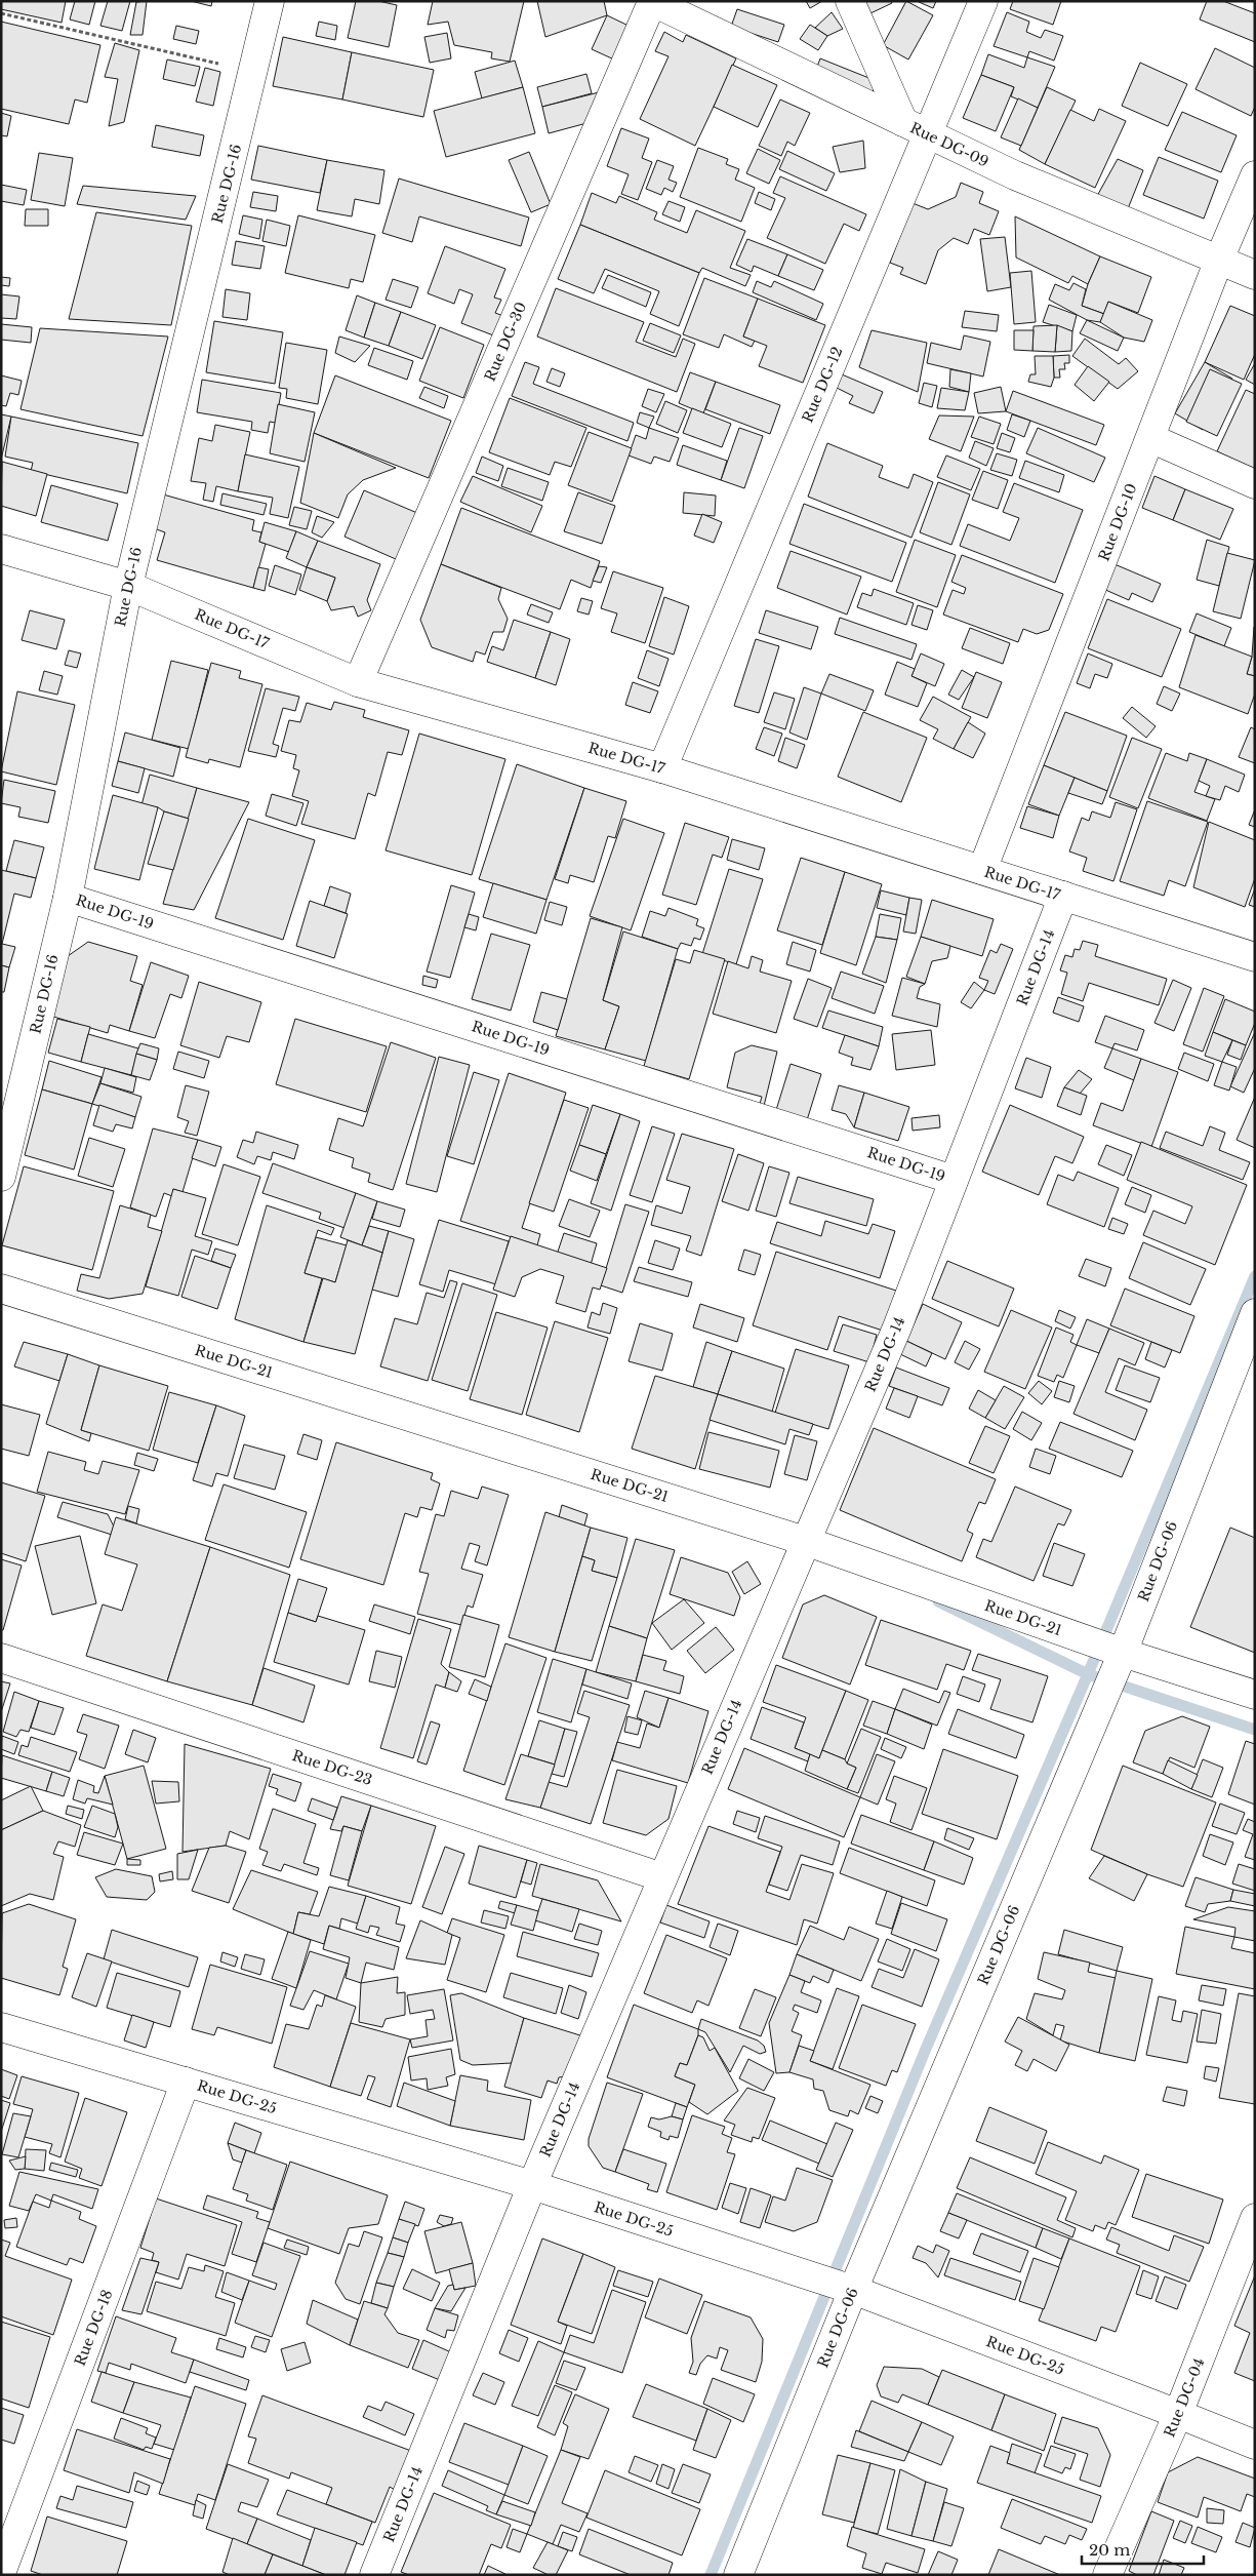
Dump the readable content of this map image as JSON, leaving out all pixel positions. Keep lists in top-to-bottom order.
{
  "streets": {
    "street": [
      "Rue DG-09",
      "Rue DG-16",
      "Rue DG-30",
      "Rue DG-12",
      "Rue DG-10",
      "Rue DG-17",
      "Rue DG-19",
      "Rue DG-14",
      "Rue DG-21",
      "Rue DG-06",
      "Rue DG-23",
      "Rue DG-25",
      "Rue DG-18",
      "Rue DG-04"
    ]
  },
  "crossings": [
    ["Rue DG-09", "Rue DG-30"],
    ["Rue DG-09", "Rue DG-12"],
    ["Rue DG-09", "Rue DG-10"],
    ["Rue DG-16", "Rue DG-17"],
    ["Rue DG-16", "Rue DG-19"],
    ["Rue DG-30", "Rue DG-17"],
    ["Rue DG-12", "Rue DG-17"],
    ["Rue DG-10", "Rue DG-17"],
    ["Rue DG-17", "Rue DG-14"],
    ["Rue DG-19", "Rue DG-14"],
    ["Rue DG-14", "Rue DG-21"],
    ["Rue DG-14", "Rue DG-23"],
    ["Rue DG-14", "Rue DG-25"],
    ["Rue DG-21", "Rue DG-06"],
    ["Rue DG-06", "Rue DG-25"],
    ["Rue DG-25", "Rue DG-18"],
    ["Rue DG-25", "Rue DG-04"]
  ],
  "scale_bar": "20 m"
}
